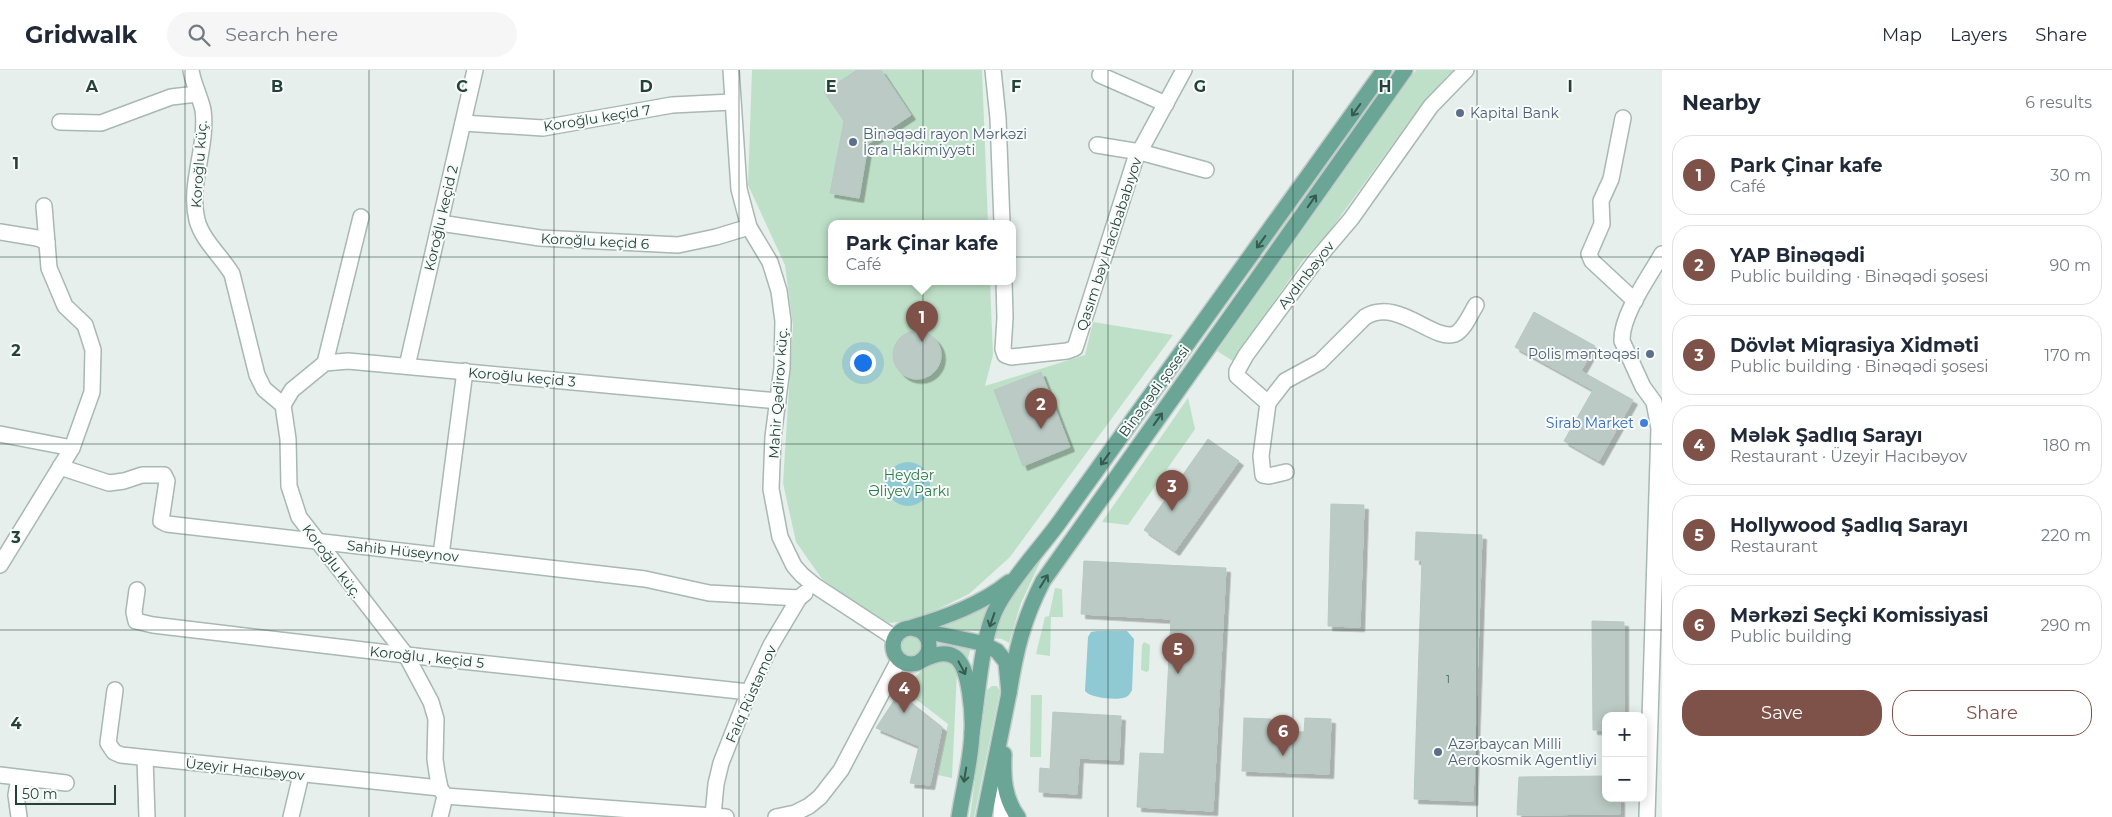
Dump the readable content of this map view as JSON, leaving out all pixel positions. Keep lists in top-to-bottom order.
{
  "streets": {
    "main road": ["Binəqədi şosesi"],
    "street": [
      "Koroğlu keçid 7",
      "Koroğlu küç.",
      "Koroğlu keçid 2",
      "Koroğlu keçid 6",
      "Qasım bəy Hacıbababıyov",
      "Aydınbəyov",
      "Koroğlu keçid 3",
      "Mahir Qədirov küç.",
      "Sahib Hüseynov",
      "Koroğlu , keçid 5",
      "Faiq Rüstəmov",
      "Üzeyir Hacıbəyov"
    ]
  },
  "crossings": [
    ["Koroğlu keçid 7", "Koroğlu keçid 2"],
    ["Koroğlu keçid 7", "Mahir Qədirov küç."],
    ["Koroğlu küç.", "Sahib Hüseynov"],
    ["Koroğlu küç.", "Koroğlu , keçid 5"],
    ["Koroğlu küç.", "Üzeyir Hacıbəyov"],
    ["Koroğlu keçid 2", "Koroğlu keçid 6"],
    ["Koroğlu keçid 2", "Koroğlu keçid 3"],
    ["Koroğlu keçid 6", "Mahir Qədirov küç."],
    ["Koroğlu keçid 3", "Mahir Qədirov küç."],
    ["Mahir Qədirov küç.", "Faiq Rüstəmov"],
    ["Sahib Hüseynov", "Faiq Rüstəmov"],
    ["Koroğlu , keçid 5", "Faiq Rüstəmov"],
    ["Faiq Rüstəmov", "Üzeyir Hacıbəyov"]
  ],
  "parks": ["Heydər Əliyev Parkı"],
  "places": [
    "Kapital Bank",
    "Binəqədi rayon Mərkəzi İcra Hakimiyyəti",
    "Polis məntəqəsi",
    "Sirab Market",
    "Azərbaycan Milli Aerokosmik Agentliyi"
  ],
  "house_numbers": ["1"],
  "scale_bar": "50 m",
  "page": {
    "header": "Gridwalk",
    "search": "Search here",
    "nav": ["Map", "Layers", "Share"],
    "heading": ["Nearby", "6 results"],
    "list": [
      {
        "mark": "1",
        "name": "Park Çinar kafe",
        "note": "Café",
        "value": "30 m"
      },
      {
        "mark": "2",
        "name": "YAP Binəqədi",
        "note": "Public building · Binəqədi şosesi",
        "value": "90 m"
      },
      {
        "mark": "3",
        "name": "Dövlət Miqrasiya Xidməti",
        "note": "Public building · Binəqədi şosesi",
        "value": "170 m"
      },
      {
        "mark": "4",
        "name": "Mələk Şadlıq Sarayı",
        "note": "Restaurant · Üzeyir Hacıbəyov",
        "value": "180 m"
      },
      {
        "mark": "5",
        "name": "Hollywood Şadlıq Sarayı",
        "note": "Restaurant",
        "value": "220 m"
      },
      {
        "mark": "6",
        "name": "Mərkəzi Seçki Komissiyasi",
        "note": "Public building",
        "value": "290 m"
      }
    ],
    "popup": ["Park Çinar kafe", "Café"],
    "pins": [
      "1",
      "2",
      "3",
      "5",
      "4",
      "6"
    ],
    "buttons": ["Save", "Share"],
    "map_buttons": ["+", "−"],
    "scale": "50 m"
  },
  "grid": {
    "columns": [
      "A",
      "B",
      "C",
      "D",
      "E",
      "F",
      "G",
      "H",
      "I"
    ],
    "rows": [
      "1",
      "2",
      "3",
      "4"
    ]
  }
}
